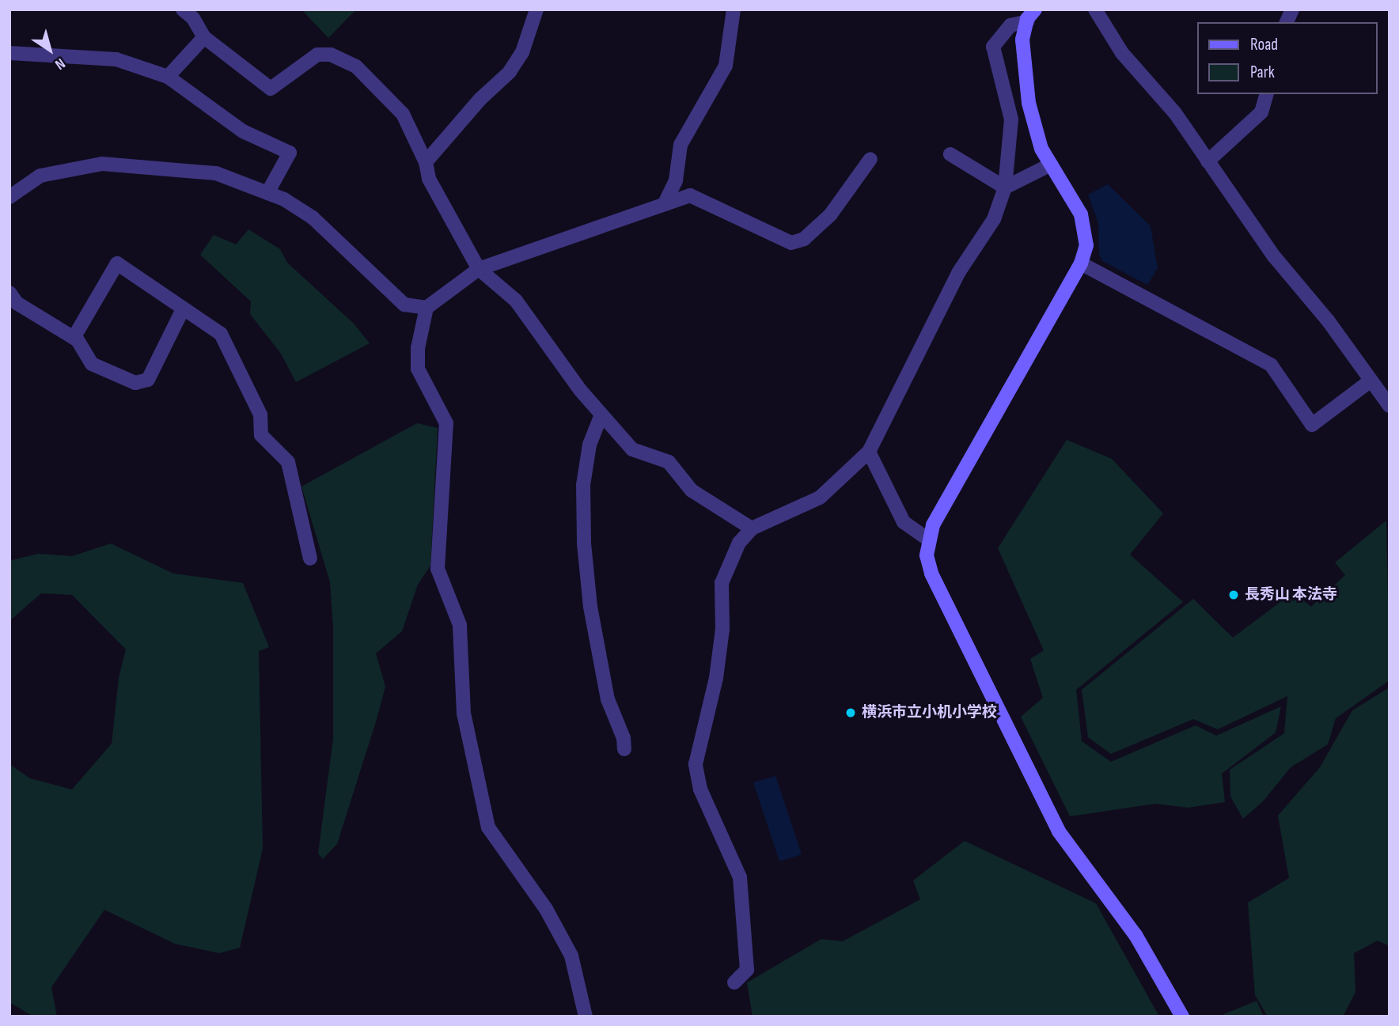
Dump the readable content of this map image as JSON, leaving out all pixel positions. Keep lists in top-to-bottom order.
{
  "places": ["長秀山 本法寺", "横浜市立小机小学校"],
  "legend": ["Road", "Park"],
  "north": "bottom right"
}
